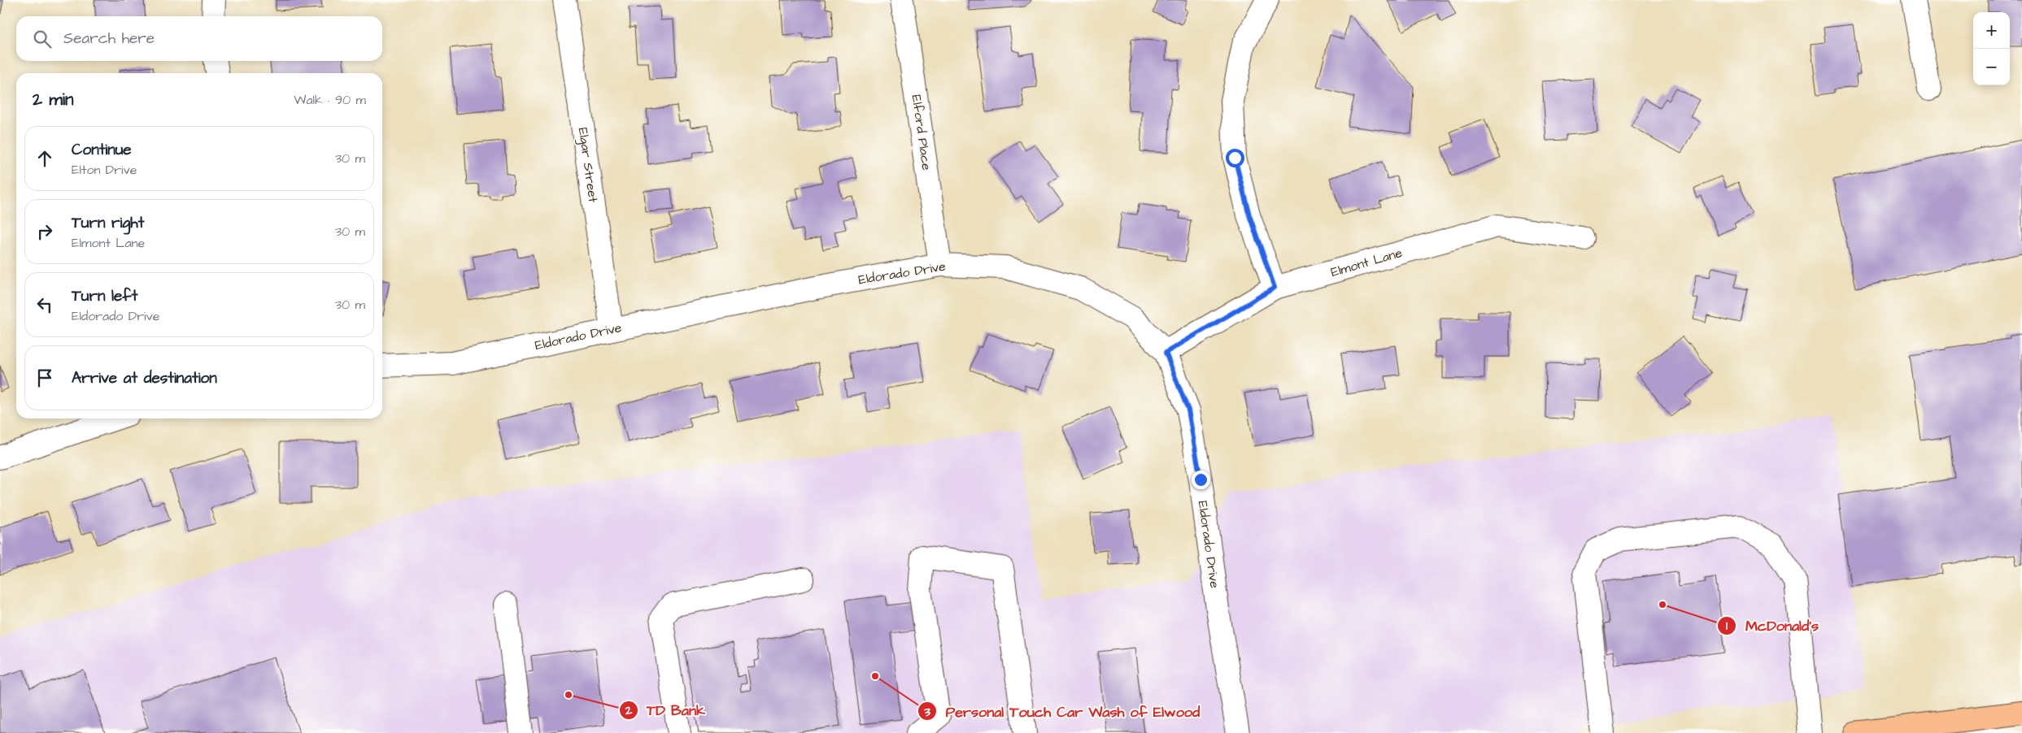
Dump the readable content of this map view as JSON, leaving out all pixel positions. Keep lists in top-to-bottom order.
{
  "streets": {
    "street": [
      "Elford Place",
      "Elgar Street",
      "Elmont Lane",
      "Eldorado Drive"
    ]
  },
  "crossings": [
    ["Elford Place", "Eldorado Drive"],
    ["Elgar Street", "Eldorado Drive"],
    ["Elmont Lane", "Eldorado Drive"]
  ],
  "places": ["McDonald's", "Personal Touch Car Wash of Elwood", "TD Bank"],
  "page": {
    "map_buttons": ["+", "−"],
    "search": "Search here",
    "heading": ["2 min", "Walk · 90 m"],
    "list": [
      ["Continue", "Elton Drive", "30 m"],
      ["Turn right", "Elmont Lane", "30 m"],
      ["Turn left", "Eldorado Drive", "30 m"],
      "Arrive at destination"
    ]
  }
}
